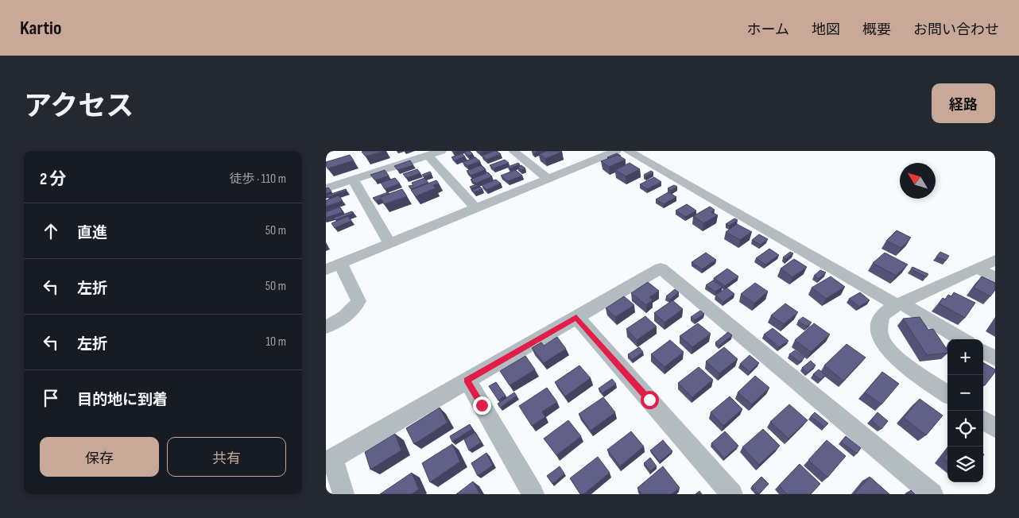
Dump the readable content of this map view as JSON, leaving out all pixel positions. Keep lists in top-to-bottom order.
{
  "north": "top left",
  "page": {
    "header": "Kartio",
    "nav": [
      "ホーム",
      "地図",
      "概要",
      "お問い合わせ"
    ],
    "title": "アクセス",
    "buttons": [
      "経路",
      ["保存", "共有"]
    ],
    "heading": ["2 分", "徒歩 · 110 m"],
    "list": [
      ["直進", "50 m"],
      ["左折", "50 m"],
      ["左折", "10 m"],
      "目的地に到着"
    ],
    "map_buttons": ["+", "−"]
  }
}
